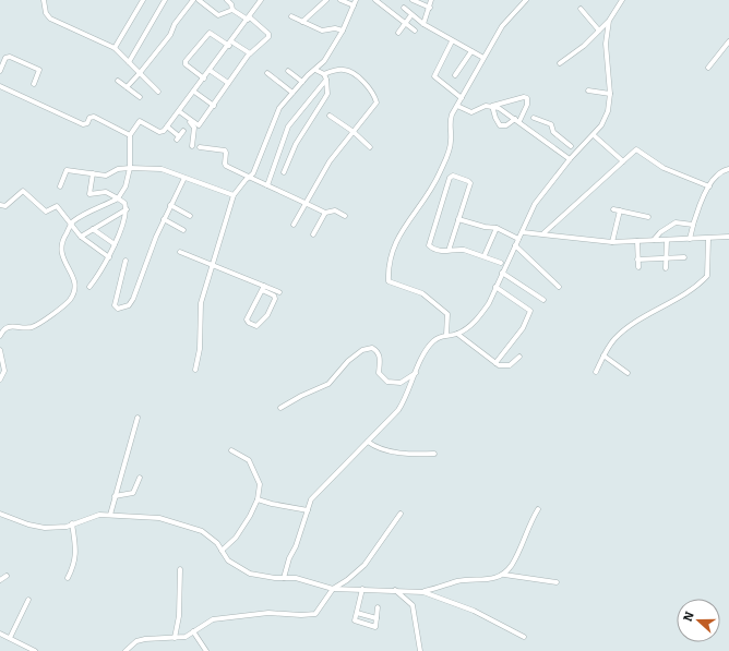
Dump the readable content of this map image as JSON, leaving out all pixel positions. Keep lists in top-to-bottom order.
{
  "north": "left"
}
